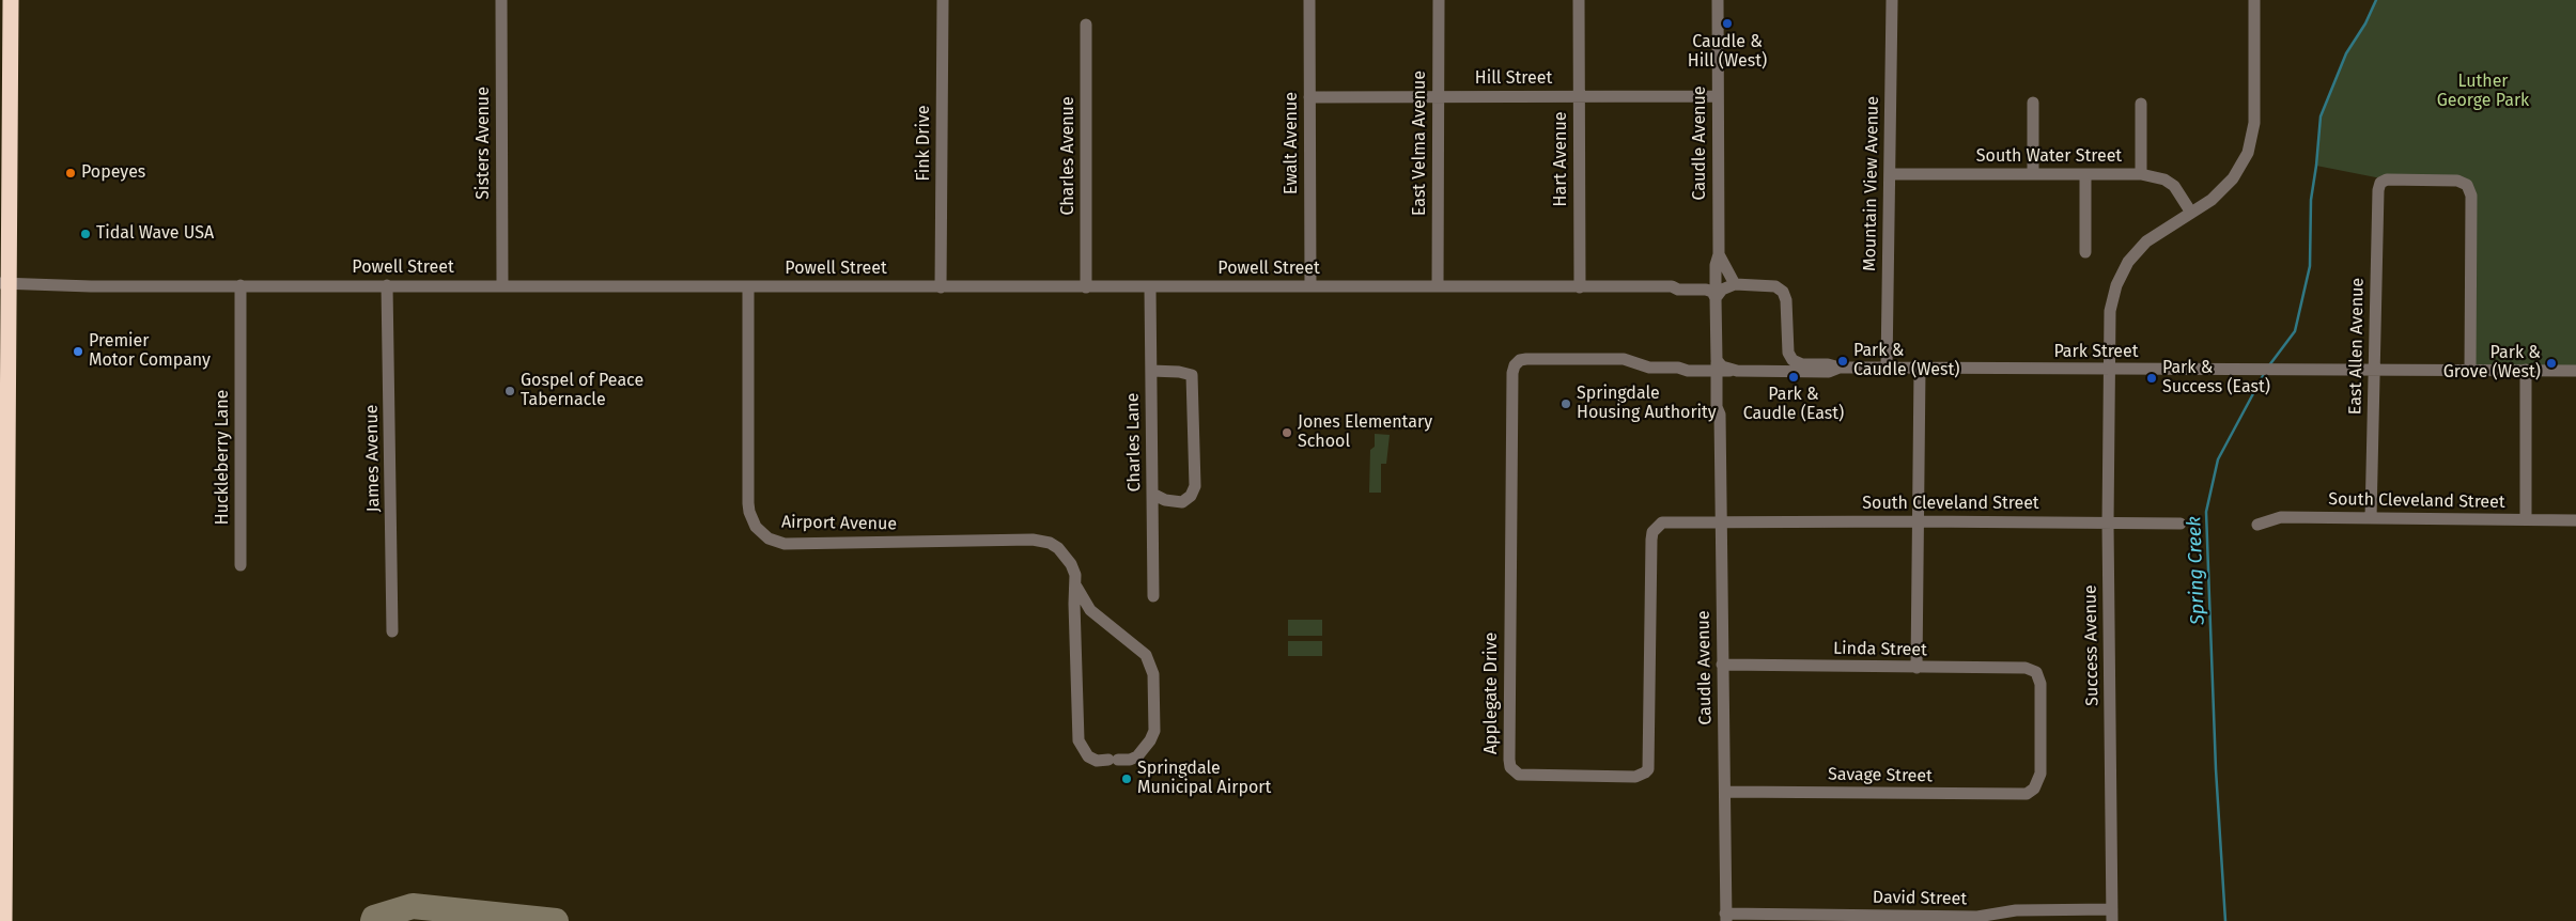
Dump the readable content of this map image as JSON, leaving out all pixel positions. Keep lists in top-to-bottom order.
{
  "streets": {
    "street": [
      "Hill Street",
      "Sisters Avenue",
      "Fink Drive",
      "Ewalt Avenue",
      "East Velma Avenue",
      "Caudle Avenue",
      "Charles Avenue",
      "South Water Street",
      "Hart Avenue",
      "Mountain View Avenue",
      "Powell Street",
      "East Allen Avenue",
      "Park Street",
      "Charles Lane",
      "Huckleberry Lane",
      "James Avenue",
      "South Cleveland Street",
      "Airport Avenue",
      "Success Avenue",
      "Linda Street",
      "Applegate Drive",
      "Savage Street",
      "David Street"
    ]
  },
  "crossings": [
    ["Hill Street", "Ewalt Avenue"],
    ["Hill Street", "East Velma Avenue"],
    ["Hill Street", "Caudle Avenue"],
    ["Hill Street", "Hart Avenue"],
    ["Sisters Avenue", "Powell Street"],
    ["Fink Drive", "Powell Street"],
    ["Ewalt Avenue", "Powell Street"],
    ["East Velma Avenue", "Powell Street"],
    ["Caudle Avenue", "Powell Street"],
    ["Caudle Avenue", "Park Street"],
    ["Caudle Avenue", "South Cleveland Street"],
    ["Caudle Avenue", "Linda Street"],
    ["Caudle Avenue", "Applegate Drive"],
    ["Caudle Avenue", "Savage Street"],
    ["Caudle Avenue", "David Street"],
    ["Charles Avenue", "Powell Street"],
    ["South Water Street", "Mountain View Avenue"],
    ["South Water Street", "Success Avenue"],
    ["Hart Avenue", "Powell Street"],
    ["Mountain View Avenue", "Park Street"],
    ["Powell Street", "Park Street"],
    ["Powell Street", "Charles Lane"],
    ["Powell Street", "Huckleberry Lane"],
    ["Powell Street", "James Avenue"],
    ["Powell Street", "Airport Avenue"],
    ["Powell Street", "Applegate Drive"],
    ["East Allen Avenue", "Park Street"],
    ["East Allen Avenue", "South Cleveland Street"],
    ["Park Street", "Success Avenue"],
    ["Park Street", "Applegate Drive"],
    ["South Cleveland Street", "Success Avenue"],
    ["South Cleveland Street", "Applegate Drive"],
    ["Success Avenue", "David Street"],
    ["Linda Street", "Savage Street"]
  ],
  "water": ["Spring Creek"],
  "parks": ["Luther George Park"],
  "places": [
    "Caudle & Hill (West)",
    "Popeyes",
    "Tidal Wave USA",
    "Premier Motor Company",
    "Park & Caudle (West)",
    "Park & Grove (West)",
    "Park & Caudle (East)",
    "Park & Success (East)",
    "Gospel of Peace Tabernacle",
    "Springdale Housing Authority",
    "Jones Elementary School",
    "Springdale Municipal Airport"
  ]
}
